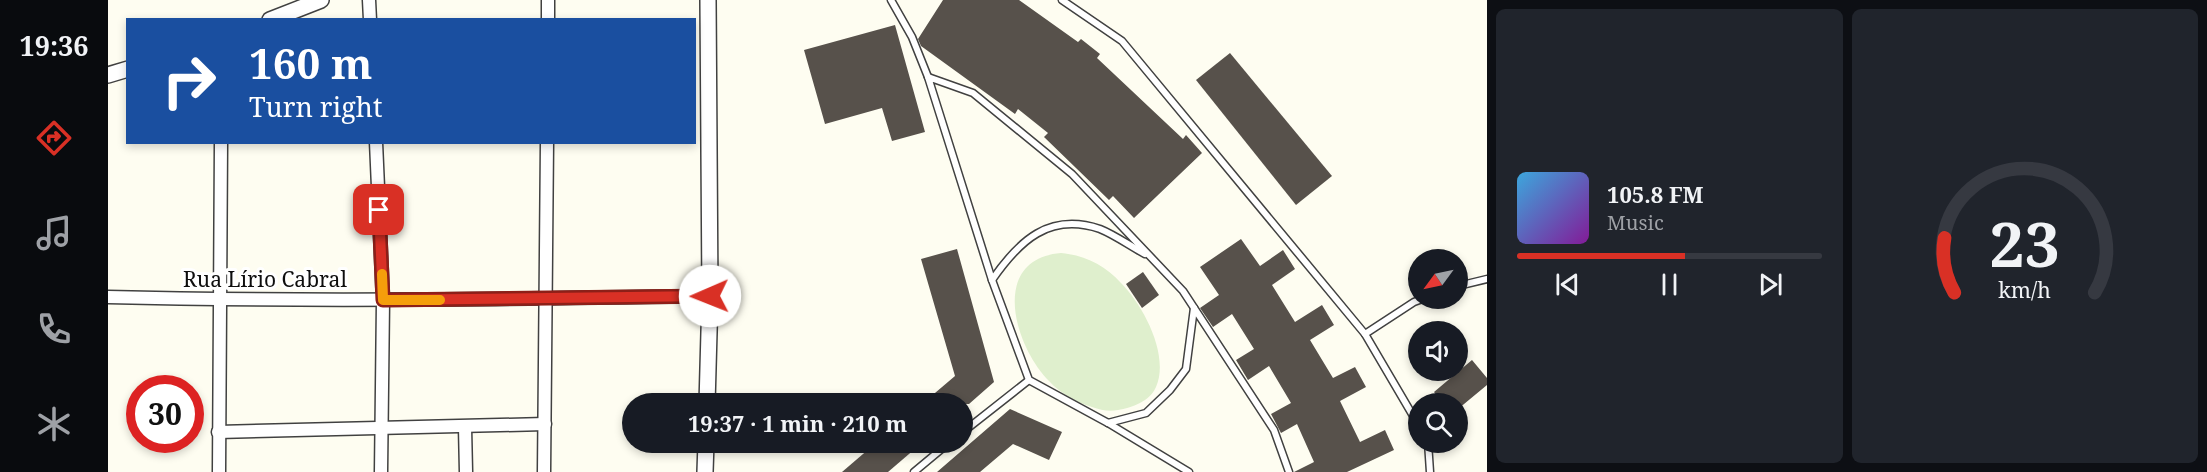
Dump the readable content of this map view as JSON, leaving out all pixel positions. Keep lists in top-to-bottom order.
{
  "streets": {
    "street": ["Rua Lírio Cabral"]
  },
  "north": "bottom left",
  "page": {
    "tabs": "19:36",
    "turn": ["160 m", "Turn right"],
    "song": ["105.8 FM", "Music"],
    "limit": "30",
    "trip": "19:37 · 1 min · 210 m",
    "gauge": ["23", "km/h"]
  }
}
